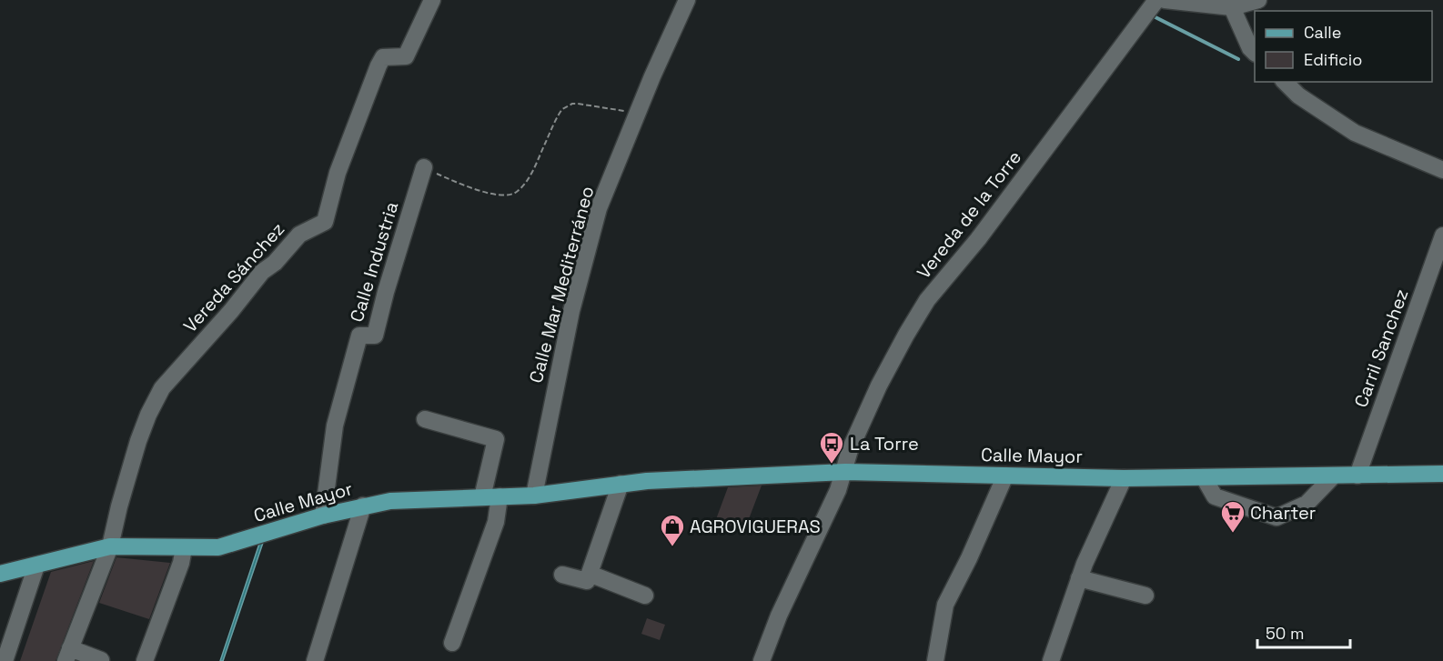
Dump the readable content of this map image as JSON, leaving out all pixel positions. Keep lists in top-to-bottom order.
{
  "streets": {
    "main road": ["Calle Mayor"],
    "street": [
      "Vereda de la Torre",
      "Calle Industria",
      "Vereda Sánchez",
      "Calle Mar Mediterráneo",
      "Carril Sanchez"
    ]
  },
  "crossings": [
    ["Vereda de la Torre", "Calle Mayor"],
    ["Calle Industria", "Calle Mayor"],
    ["Vereda Sánchez", "Calle Mayor"],
    ["Calle Mar Mediterráneo", "Calle Mayor"],
    ["Carril Sanchez", "Calle Mayor"]
  ],
  "places": {
    "bus stop": ["La Torre"],
    "supermarket": ["Charter"],
    "shop": ["AGROVIGUERAS"]
  },
  "legend": ["Calle", "Edificio"],
  "scale_bar": "50 m"
}
